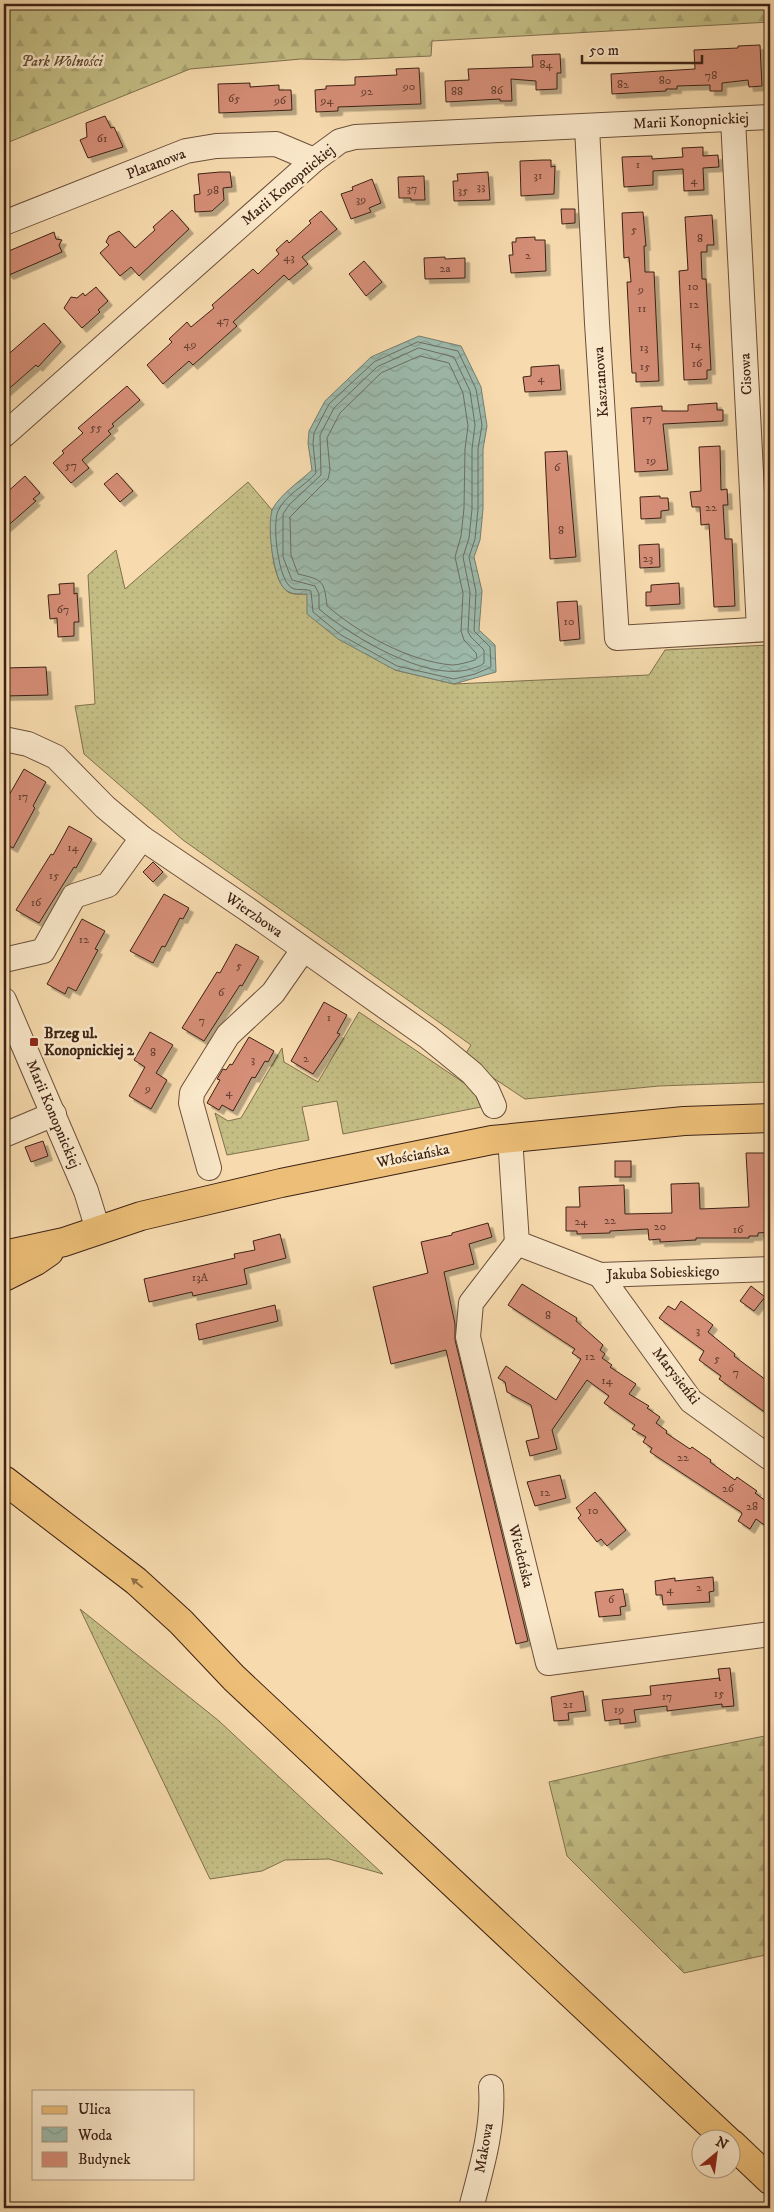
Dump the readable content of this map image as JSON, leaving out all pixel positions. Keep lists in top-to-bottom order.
{
  "streets": {
    "main road": ["Włościańska"],
    "street": [
      "Marii Konopnickiej",
      "Platanowa",
      "Cisowa",
      "Kasztanowa",
      "Wierzbowa",
      "Jakuba Sobieskiego",
      "Marysieńki",
      "Wiedeńska",
      "Makowa"
    ]
  },
  "crossings": [
    ["Marii Konopnickiej", "Platanowa"],
    ["Marii Konopnickiej", "Cisowa"],
    ["Marii Konopnickiej", "Kasztanowa"],
    ["Marii Konopnickiej", "Włościańska"],
    ["Cisowa", "Kasztanowa"],
    ["Jakuba Sobieskiego", "Marysieńki"],
    ["Jakuba Sobieskiego", "Wiedeńska"]
  ],
  "parks": ["Park Wolności"],
  "places": {
    "transit": ["Brzeg ul. Konopnickiej 2"]
  },
  "house_numbers": [
    "84",
    "78",
    "80",
    "82",
    "90",
    "86",
    "92",
    "88",
    "65",
    "96",
    "94",
    "61",
    "1",
    "31",
    "4",
    "33",
    "37",
    "98",
    "35",
    "39",
    "5",
    "8",
    "2",
    "43",
    "2a",
    "10",
    "9",
    "12",
    "11",
    "47",
    "49",
    "14",
    "13",
    "16",
    "15",
    "4",
    "17",
    "55",
    "19",
    "57",
    "6",
    "22",
    "8",
    "23",
    "67",
    "10",
    "17",
    "14",
    "15",
    "16",
    "12",
    "5",
    "6",
    "1",
    "7",
    "8",
    "2",
    "3",
    "9",
    "4",
    "22",
    "24",
    "20",
    "16",
    "13A",
    "8",
    "3",
    "12",
    "5",
    "7",
    "14",
    "22",
    "26",
    "12",
    "28",
    "10",
    "2",
    "4",
    "6",
    "15",
    "17",
    "21",
    "19"
  ],
  "legend": ["Ulica", "Woda", "Budynek"],
  "scale_bar": "50 m",
  "north": "top right"
}
